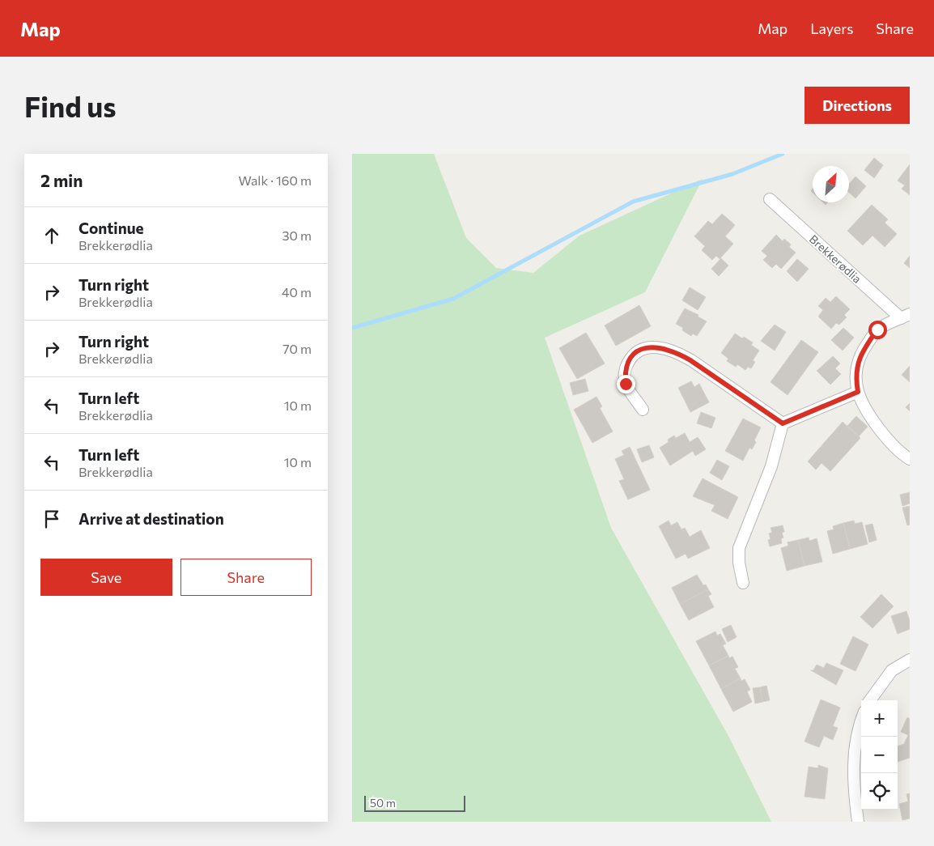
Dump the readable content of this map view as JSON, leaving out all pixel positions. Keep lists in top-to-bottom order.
{
  "streets": {
    "street": ["Brekkerødlia"]
  },
  "scale_bar": "50 m",
  "north": "top right",
  "page": {
    "header": "Map",
    "nav": ["Map", "Layers", "Share"],
    "buttons": [
      "Directions",
      ["Save", "Share"]
    ],
    "title": "Find us",
    "heading": ["2 min", "Walk · 160 m"],
    "list": [
      ["Continue", "Brekkerødlia", "30 m"],
      ["Turn right", "Brekkerødlia", "40 m"],
      ["Turn right", "Brekkerødlia", "70 m"],
      ["Turn left", "Brekkerødlia", "10 m"],
      ["Turn left", "Brekkerødlia", "10 m"],
      "Arrive at destination"
    ],
    "map_buttons": ["+", "−"],
    "scale": "50 m"
  }
}
